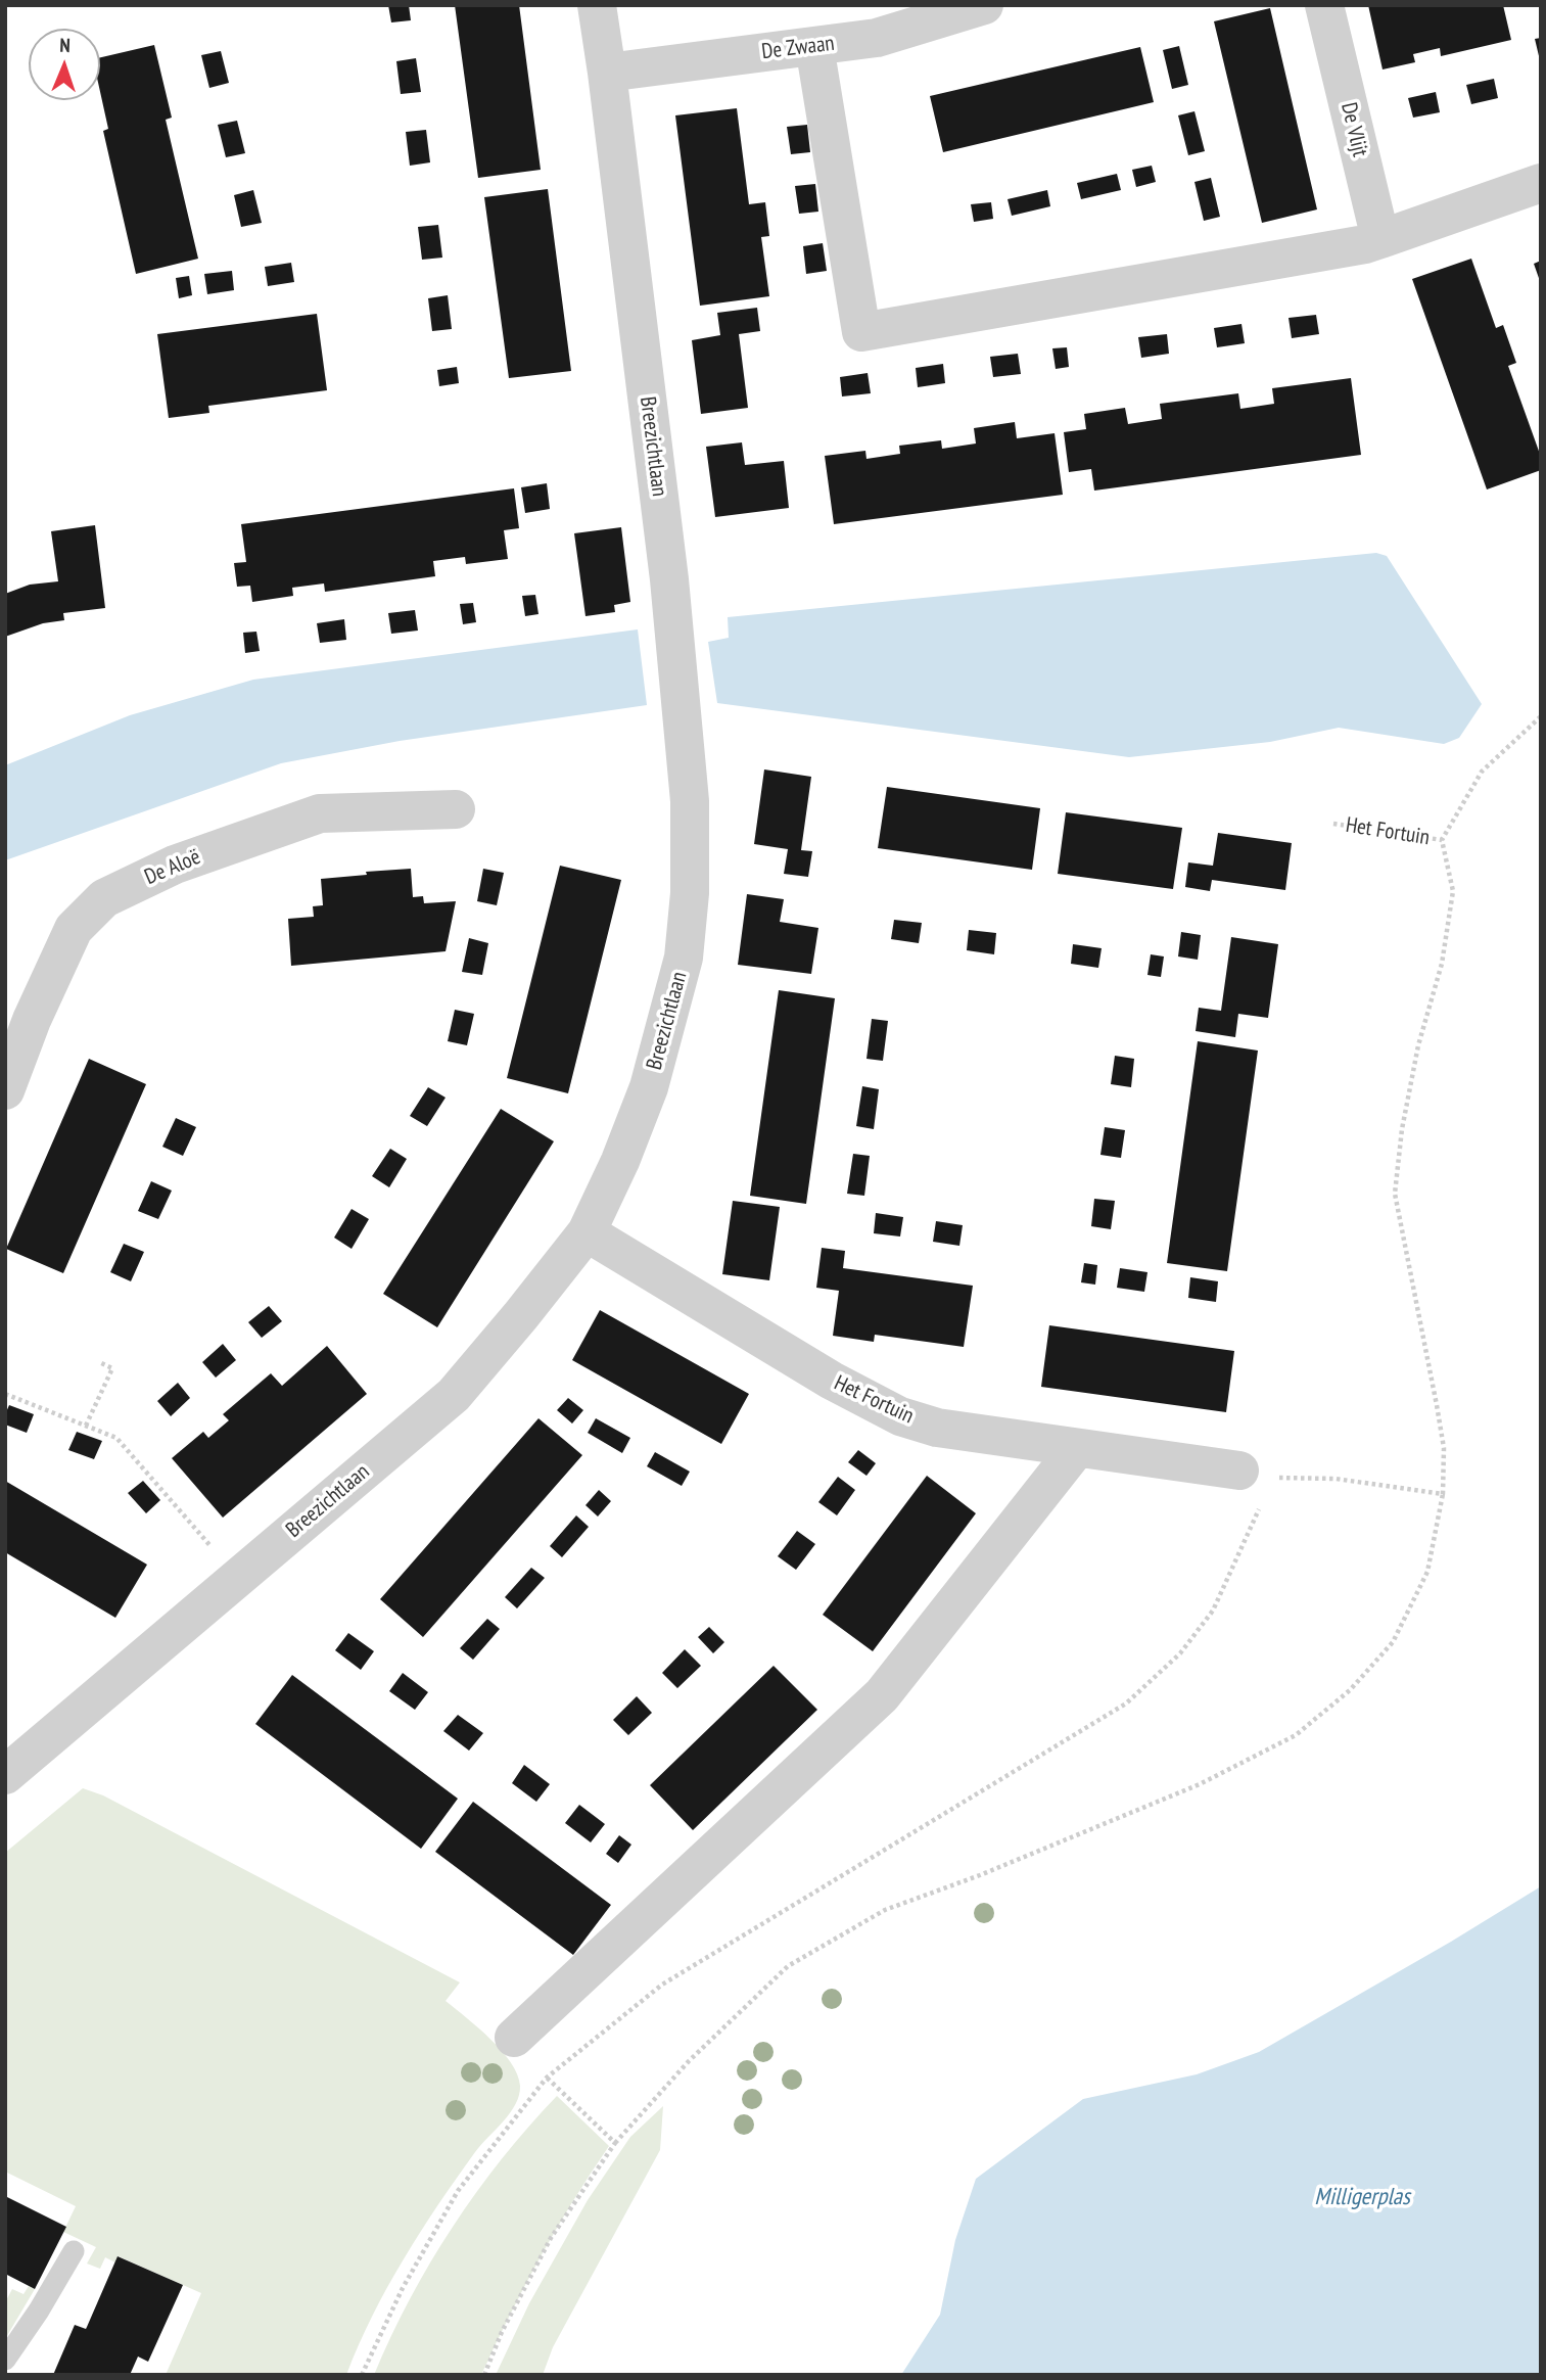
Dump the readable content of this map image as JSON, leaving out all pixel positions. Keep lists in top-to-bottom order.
{
  "streets": {
    "street": [
      "De Zwaan",
      "De Vlijt",
      "Breezichtlaan",
      "Het Fortuin",
      "De Aloë"
    ]
  },
  "crossings": [
    ["De Zwaan", "Breezichtlaan"],
    ["Breezichtlaan", "Het Fortuin"]
  ],
  "water": ["Milligerplas"],
  "north": "top"
}
